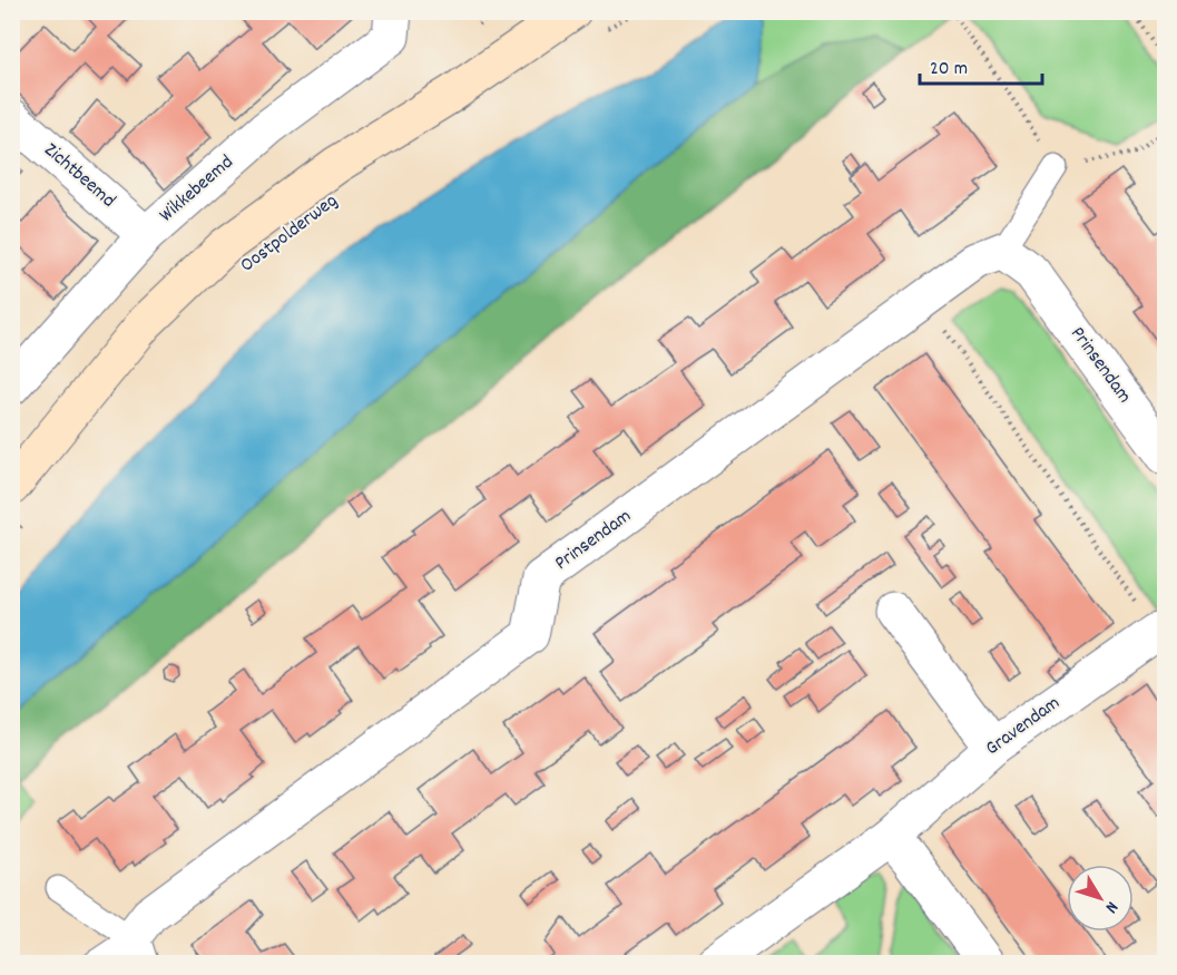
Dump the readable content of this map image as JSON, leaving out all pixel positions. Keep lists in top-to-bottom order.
{
  "streets": {
    "street": [
      "Zichtbeemd",
      "Wikkebeemd",
      "Oostpolderweg",
      "Prinsendam",
      "Gravendam"
    ]
  },
  "crossings": [
    ["Zichtbeemd", "Wikkebeemd"]
  ],
  "scale_bar": "20 m",
  "north": "bottom right"
}
